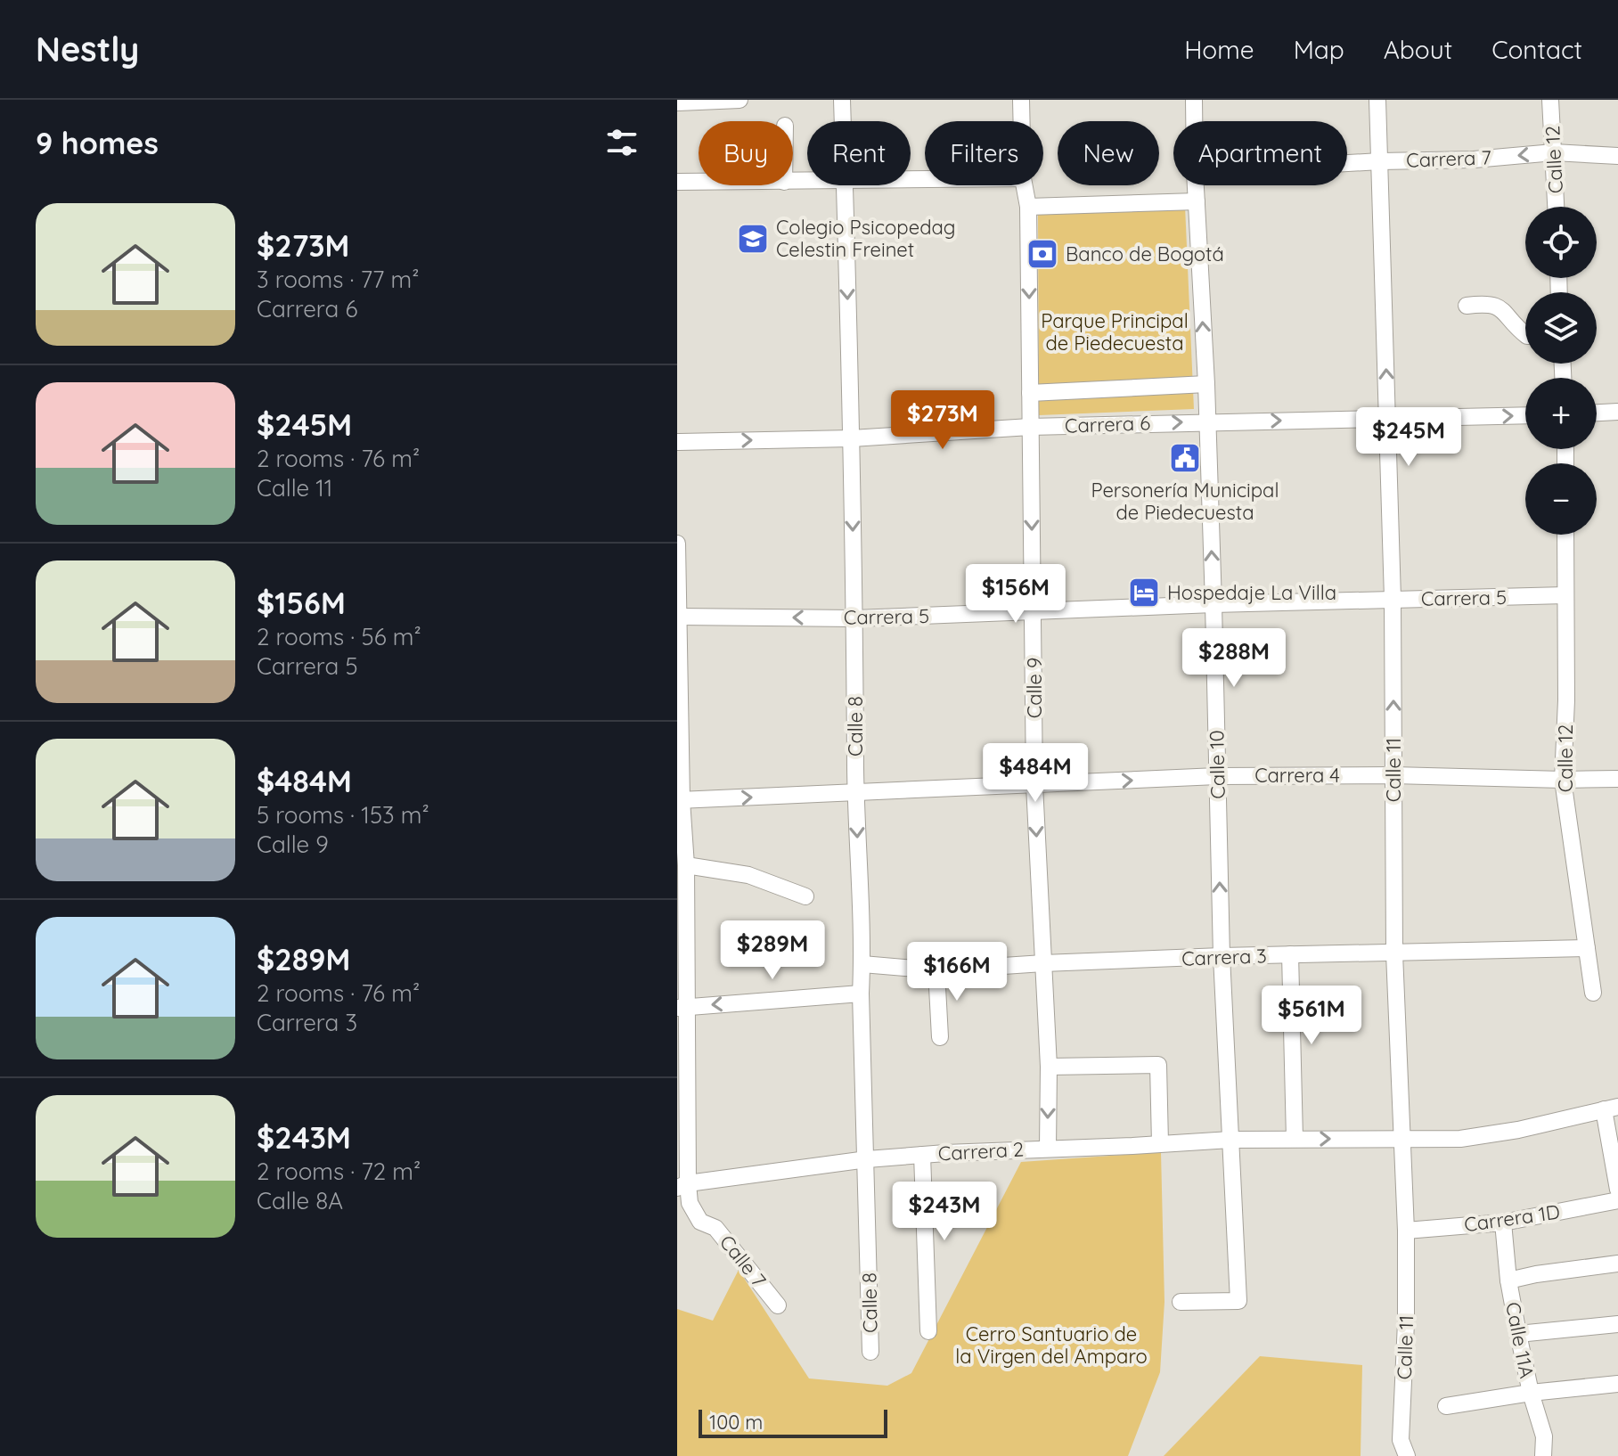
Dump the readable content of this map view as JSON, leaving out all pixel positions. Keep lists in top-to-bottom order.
{
  "streets": {
    "street": [
      "Carrera 7",
      "Calle 12",
      "Carrera 6",
      "Carrera 5",
      "Calle 9",
      "Calle 8",
      "Calle 10",
      "Calle 11",
      "Carrera 4",
      "Carrera 3",
      "Carrera 2",
      "Carrera 1D",
      "Calle 7",
      "Calle 11A"
    ]
  },
  "crossings": [
    ["Carrera 7", "Calle 12"],
    ["Carrera 7", "Calle 11"],
    ["Calle 12", "Carrera 5"],
    ["Calle 12", "Carrera 4"],
    ["Calle 12", "Carrera 3"],
    ["Carrera 6", "Calle 9"],
    ["Carrera 6", "Calle 8"],
    ["Carrera 6", "Calle 10"],
    ["Carrera 6", "Calle 11"],
    ["Carrera 5", "Calle 9"],
    ["Carrera 5", "Calle 8"],
    ["Carrera 5", "Calle 10"],
    ["Carrera 5", "Calle 11"],
    ["Carrera 5", "Calle 7"],
    ["Calle 9", "Carrera 4"],
    ["Calle 9", "Carrera 3"],
    ["Calle 9", "Carrera 2"],
    ["Calle 8", "Carrera 4"],
    ["Calle 8", "Carrera 3"],
    ["Calle 8", "Carrera 2"],
    ["Calle 10", "Carrera 4"],
    ["Calle 10", "Carrera 3"],
    ["Calle 10", "Carrera 2"],
    ["Calle 11", "Carrera 4"],
    ["Calle 11", "Carrera 3"],
    ["Calle 11", "Carrera 2"],
    ["Calle 11", "Carrera 1D"],
    ["Carrera 4", "Calle 7"],
    ["Carrera 2", "Calle 7"],
    ["Carrera 1D", "Calle 11A"]
  ],
  "one_way": [
    "Carrera 7",
    "Carrera 6",
    "Calle 9",
    "Calle 8",
    "Calle 10"
  ],
  "parks": ["Parque Principal de Piedecuesta", "Cerro Santuario de la Virgen del Amparo"],
  "places": {
    "school or university": ["Colegio Psicopedag Celestin Freinet"],
    "bank": ["Banco de Bogotá"],
    "public building": ["Personería Municipal de Piedecuesta"],
    "hotel": ["Hospedaje La Villa"]
  },
  "scale_bar": "100 m",
  "page": {
    "header": "Nestly",
    "nav": [
      "Home",
      "Map",
      "About",
      "Contact"
    ],
    "heading": "9 homes",
    "chip": [
      "Buy",
      "Rent",
      "Filters",
      "New",
      "Apartment"
    ],
    "list": [
      {
        "name": "$273M",
        "note": "3 rooms · 77 m² · Carrera 6"
      },
      {
        "name": "$245M",
        "note": "2 rooms · 76 m² · Calle 11"
      },
      {
        "name": "$156M",
        "note": "2 rooms · 56 m² · Carrera 5"
      },
      {
        "name": "$484M",
        "note": "5 rooms · 153 m² · Calle 9"
      },
      {
        "name": "$289M",
        "note": "2 rooms · 76 m² · Carrera 3"
      },
      {
        "name": "$243M",
        "note": "2 rooms · 72 m² · Calle 8A"
      }
    ],
    "map_buttons": ["+", "−"],
    "price": [
      "$273M",
      "$245M",
      "$156M",
      "$288M",
      "$484M",
      "$289M",
      "$166M",
      "$561M",
      "$243M"
    ],
    "scale": "100 m"
  }
}
